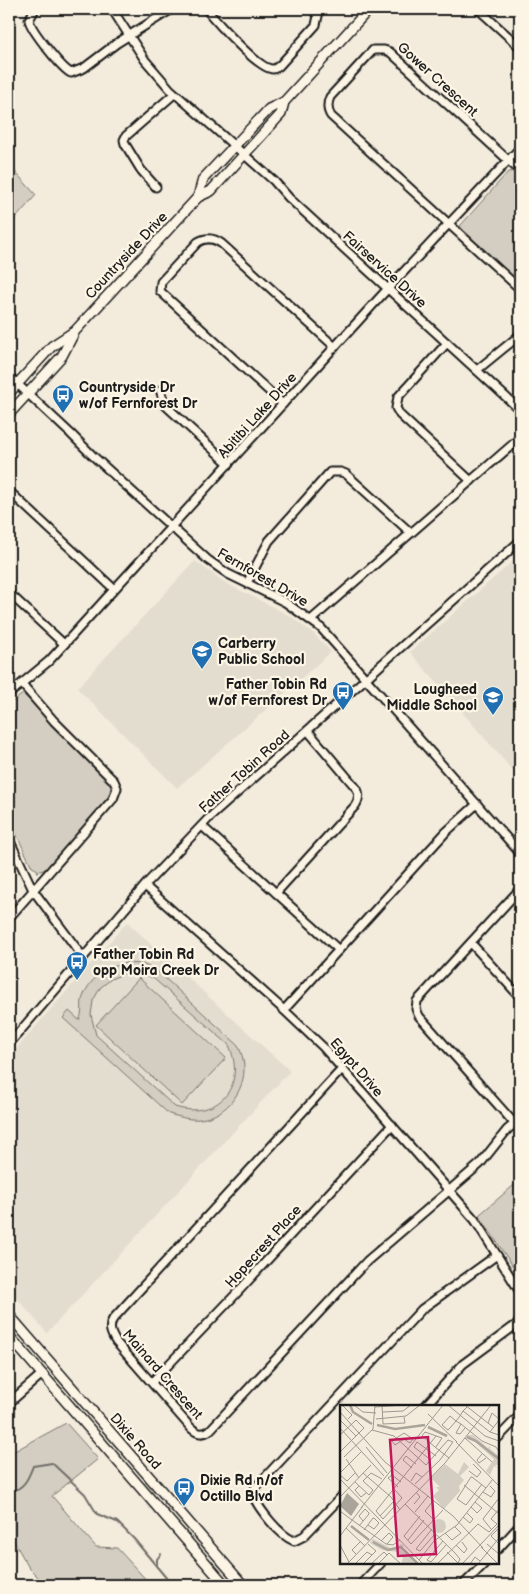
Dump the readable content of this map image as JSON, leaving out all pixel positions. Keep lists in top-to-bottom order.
{
  "streets": {
    "main road": ["Countryside Drive", "Dixie Road"],
    "street": [
      "Gower Crescent",
      "Fairservice Drive",
      "Abitibi Lake Drive",
      "Fernforest Drive",
      "Father Tobin Road",
      "Egypt Drive",
      "Hopecrest Place",
      "Mainard Crescent"
    ]
  },
  "crossings": [
    ["Gower Crescent", "Abitibi Lake Drive"],
    ["Countryside Drive", "Fairservice Drive"],
    ["Countryside Drive", "Fernforest Drive"],
    ["Fairservice Drive", "Abitibi Lake Drive"],
    ["Abitibi Lake Drive", "Fernforest Drive"],
    ["Fernforest Drive", "Father Tobin Road"],
    ["Father Tobin Road", "Egypt Drive"],
    ["Egypt Drive", "Hopecrest Place"],
    ["Egypt Drive", "Mainard Crescent"],
    ["Hopecrest Place", "Mainard Crescent"]
  ],
  "places": {
    "bus stop": [
      "Countryside Dr w/of Fernforest Dr",
      "Father Tobin Rd w/of Fernforest Dr",
      "Father Tobin Rd opp Moira Creek Dr",
      "Dixie Rd n/of Octillo Blvd"
    ],
    "school or university": ["Carberry Public School", "Lougheed Middle School"]
  }
}
